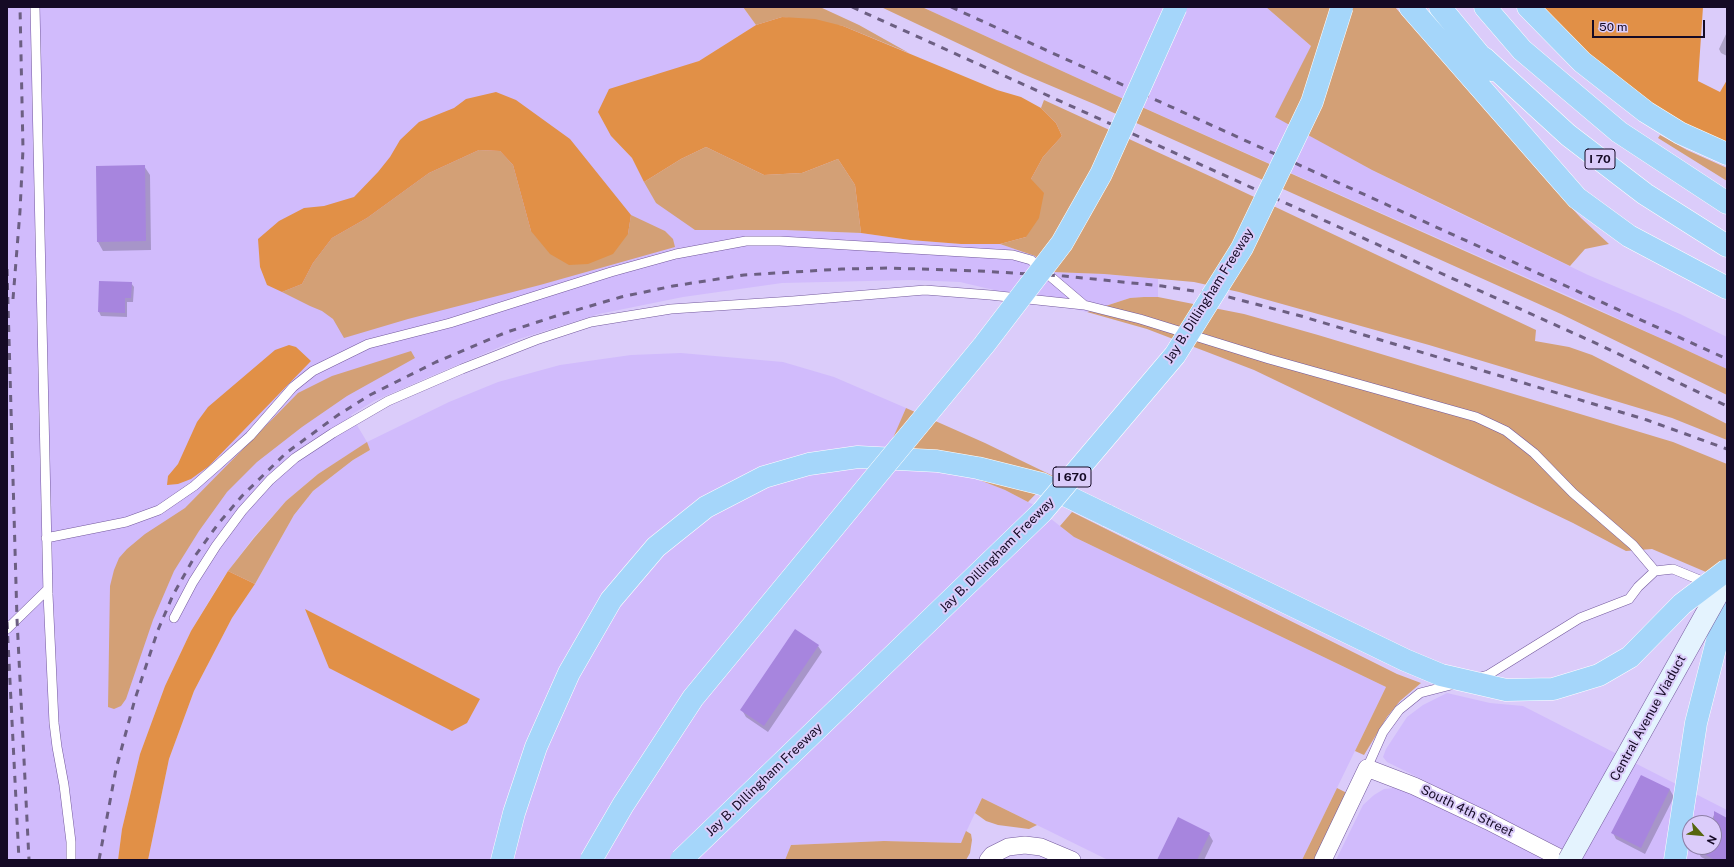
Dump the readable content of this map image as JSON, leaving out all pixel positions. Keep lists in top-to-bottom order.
{
  "streets": {
    "highway": ["I 70", "Jay B. Dillingham Freeway", "I 670"],
    "main road": ["Central Avenue Viaduct"],
    "street": ["South 4th Street"]
  },
  "scale_bar": "50 m",
  "north": "bottom right"
}
